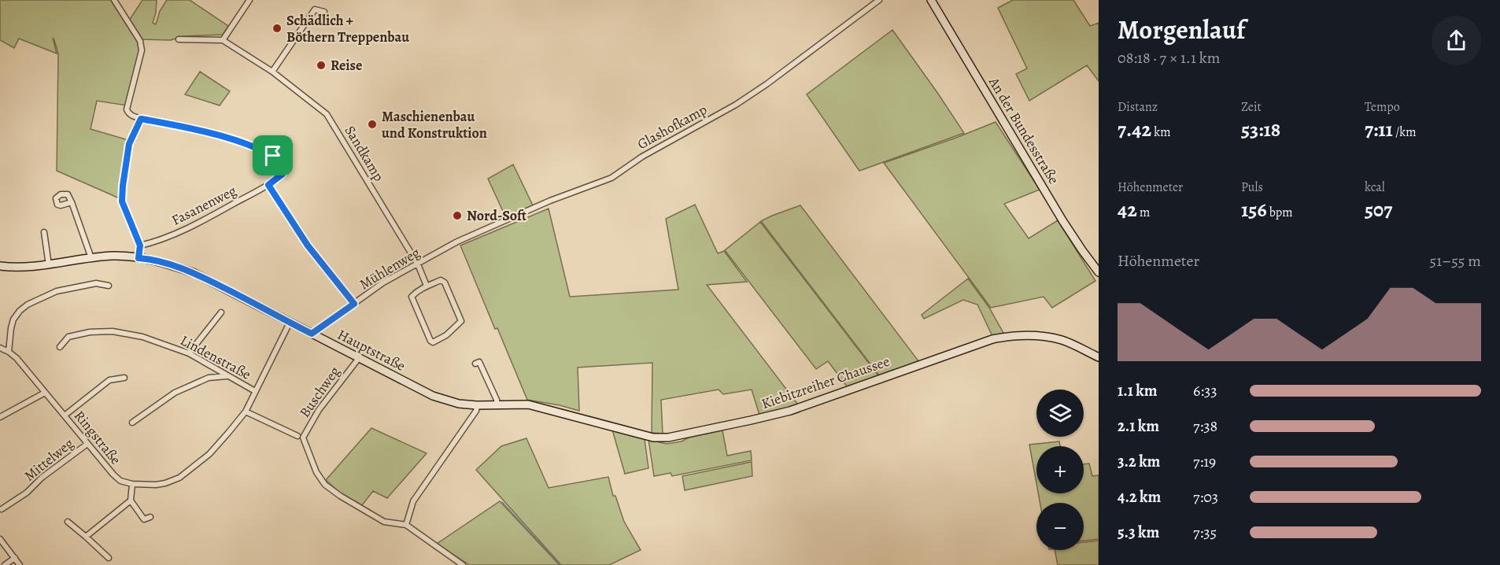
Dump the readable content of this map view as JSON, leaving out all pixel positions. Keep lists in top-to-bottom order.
{
  "streets": {
    "street": [
      "Glashofkamp",
      "An der Bundesstraße",
      "Sandkamp",
      "Fasanenweg",
      "Mühlenweg",
      "Hauptstraße",
      "Lindenstraße",
      "Kiebitzreiher Chaussee",
      "Buschweg",
      "Ringstraße",
      "Mittelweg"
    ]
  },
  "crossings": [
    ["Glashofkamp", "Mühlenweg"],
    ["Sandkamp", "Mühlenweg"],
    ["Mühlenweg", "Hauptstraße"],
    ["Hauptstraße", "Kiebitzreiher Chaussee"],
    ["Hauptstraße", "Buschweg"],
    ["Hauptstraße", "Ringstraße"],
    ["Lindenstraße", "Ringstraße"],
    ["Ringstraße", "Mittelweg"]
  ],
  "places": [
    "Schädlich + Böthern Treppenbau",
    "Reise",
    "Maschienenbau und Konstruktion",
    "Nord-Soft"
  ],
  "page": {
    "heading": ["Morgenlauf", "08:18 · 7 × 1.1 km"],
    "stats": [
      ["Distanz", "7.42 km"],
      ["Zeit", "53:18"],
      ["Tempo", "7:11 /km"],
      ["Höhenmeter", "42 m"],
      ["Puls", "156 bpm"],
      ["kcal", "507"]
    ],
    "chart": ["Höhenmeter", "51–55 m"],
    "list": [
      {
        "name": "1.1 km",
        "note": "6:33"
      },
      {
        "name": "2.1 km",
        "note": "7:38"
      },
      {
        "name": "3.2 km",
        "note": "7:19"
      },
      {
        "name": "4.2 km",
        "note": "7:03"
      },
      {
        "name": "5.3 km",
        "note": "7:35"
      }
    ],
    "map_buttons": ["+", "−"]
  }
}
